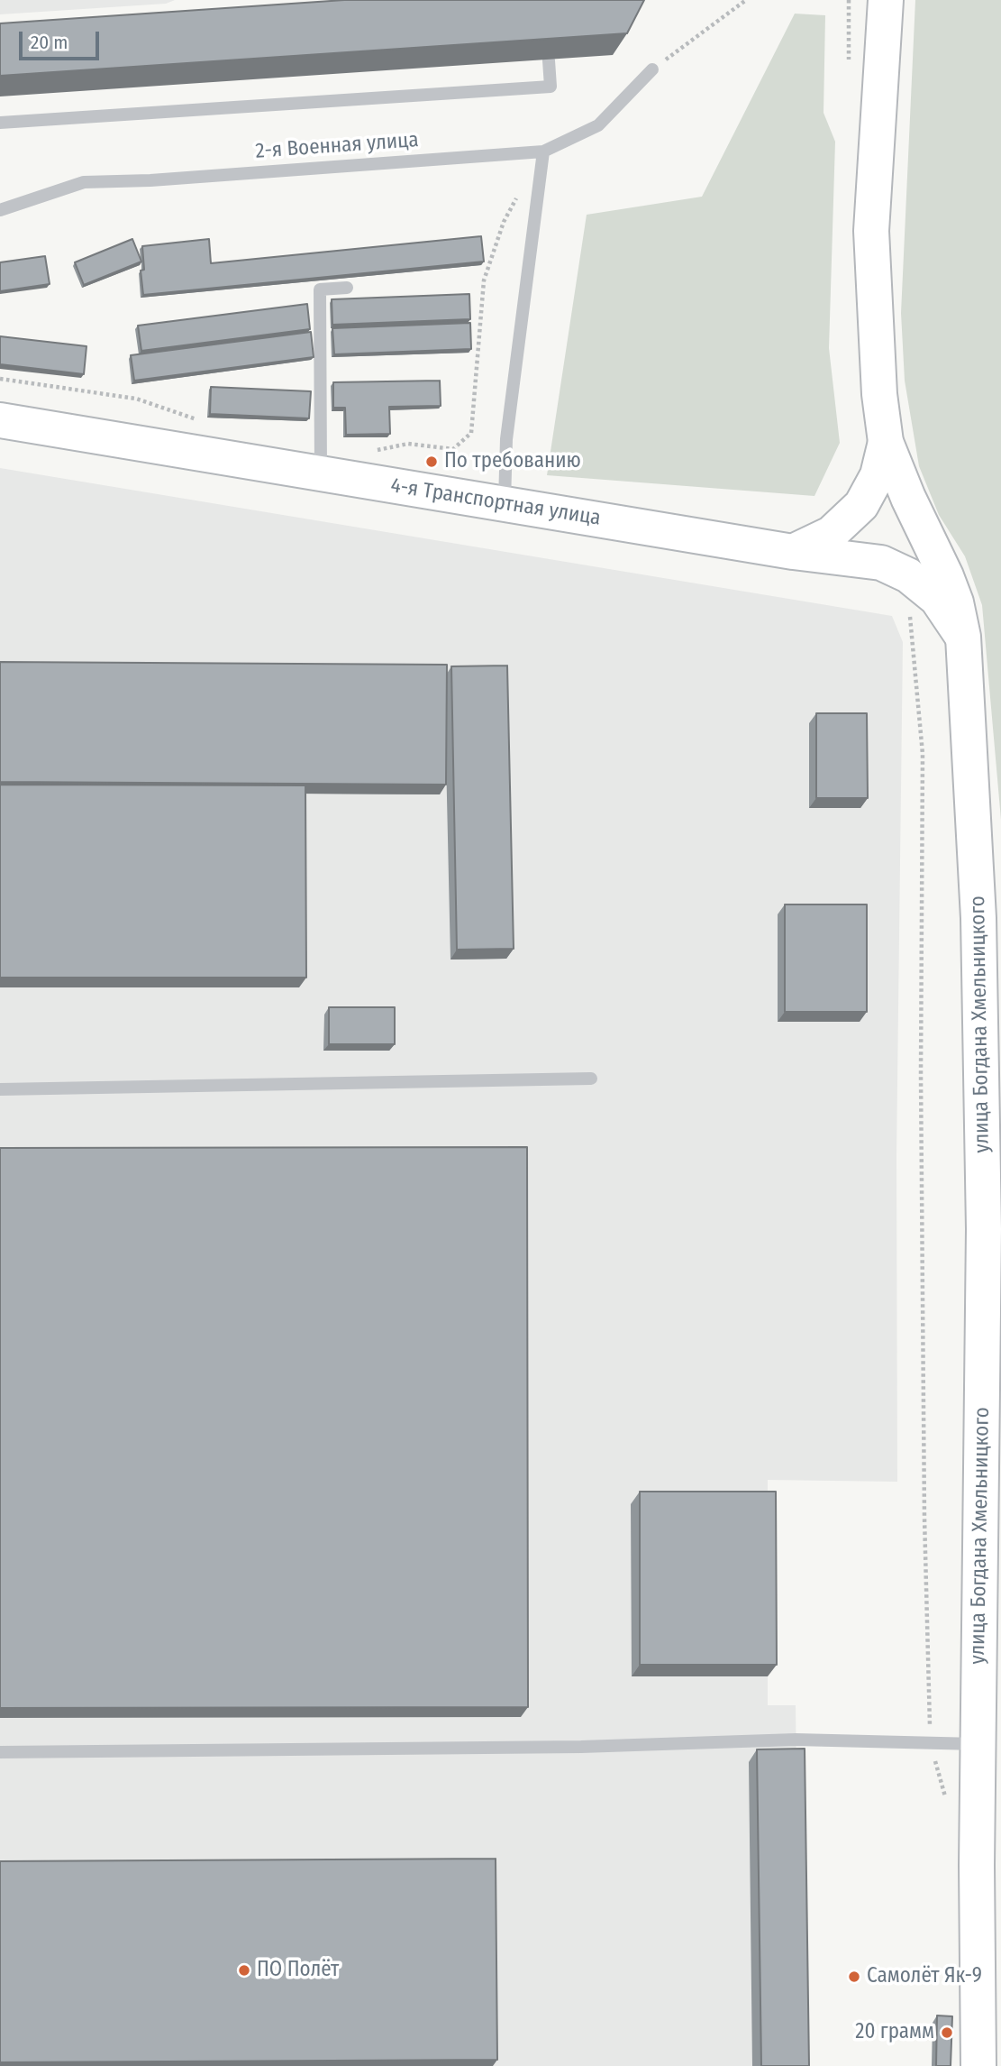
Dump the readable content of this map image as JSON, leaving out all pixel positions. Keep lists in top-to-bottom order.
{
  "streets": {
    "main road": ["4-я Транспортная улица", "улица Богдана Хмельницкого"],
    "lane": ["2-я Военная улица"]
  },
  "crossings": [
    ["4-я Транспортная улица", "улица Богдана Хмельницкого"]
  ],
  "places": [
    "По требованию",
    "ПО Полёт",
    "Самолёт Як-9",
    "20 грамм"
  ],
  "scale_bar": "20 m"
}
